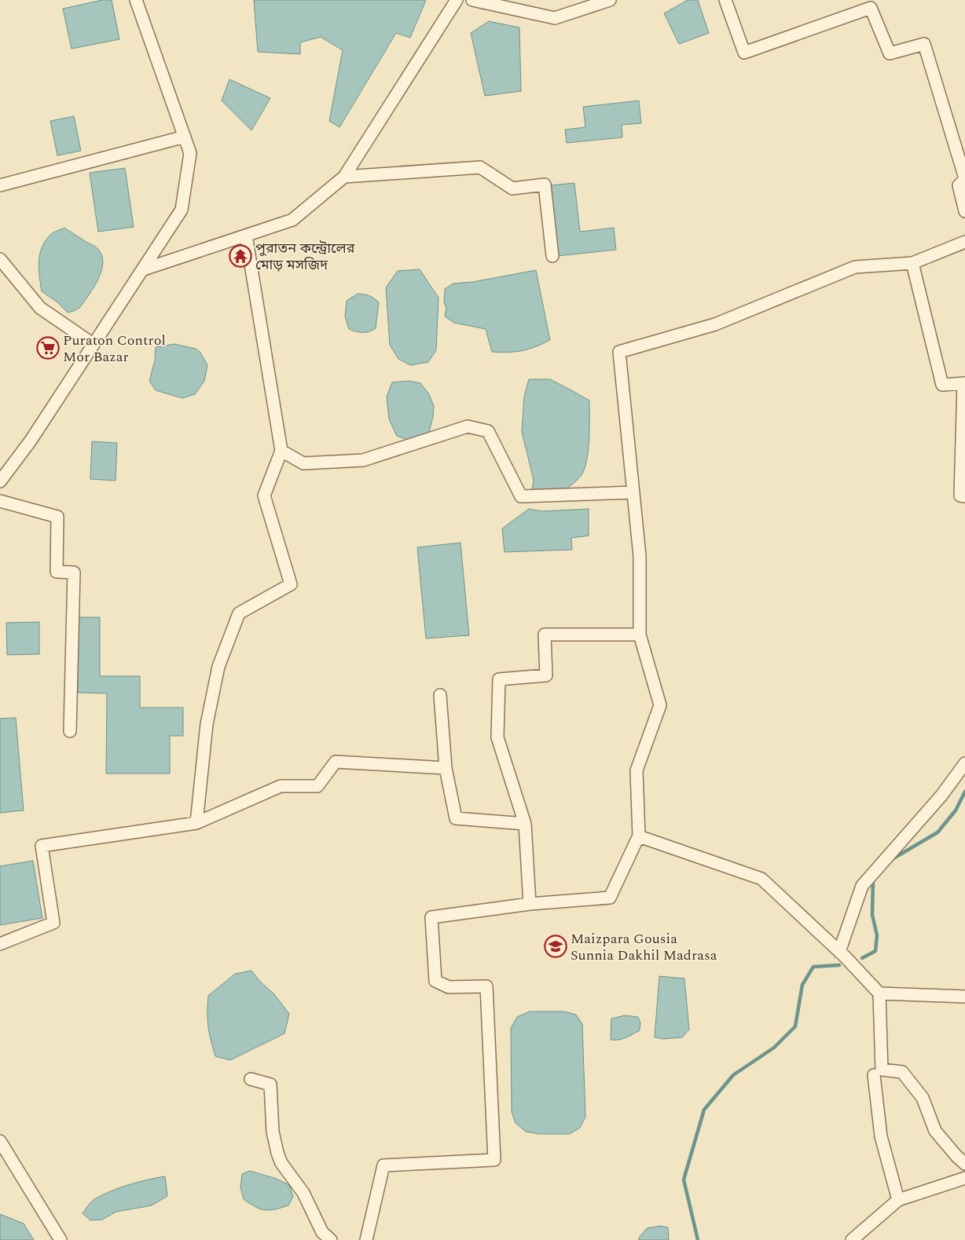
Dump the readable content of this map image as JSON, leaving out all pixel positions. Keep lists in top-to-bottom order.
{
  "places": {
    "temple": ["পুরাতন কন্ট্রোলের মোড় মসজিদ"],
    "supermarket": ["Puraton Control Mor Bazar"],
    "school or university": ["Maizpara Gousia Sunnia Dakhil Madrasa"]
  }
}
